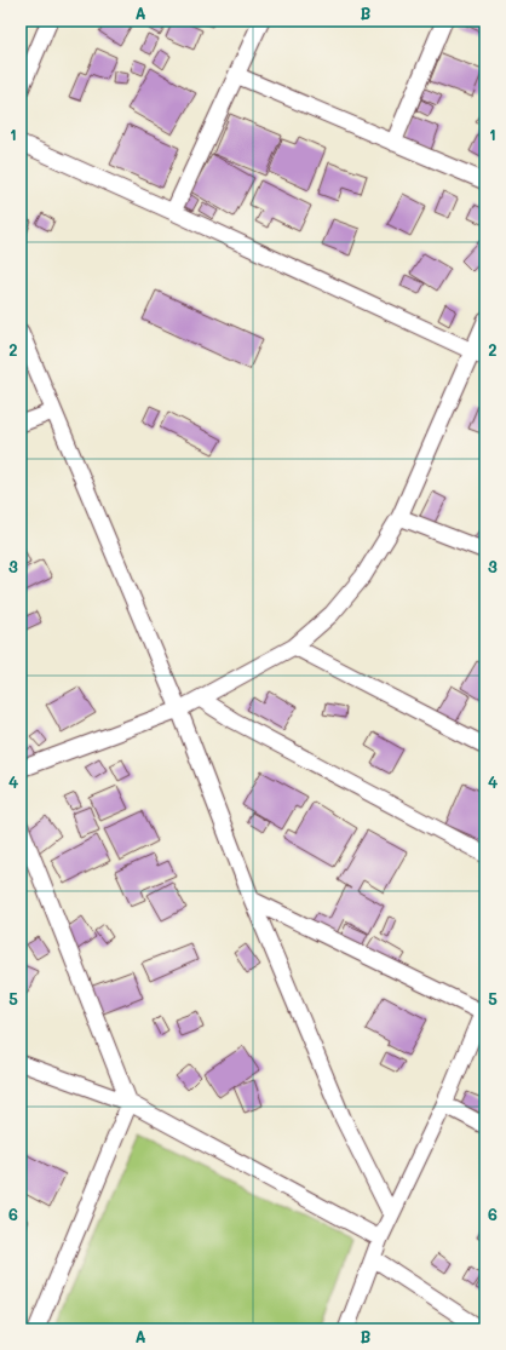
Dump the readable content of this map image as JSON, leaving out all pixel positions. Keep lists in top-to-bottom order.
{
  "grid": {
    "columns": ["A", "B"],
    "rows": [
      "1",
      "2",
      "3",
      "4",
      "5",
      "6"
    ]
  }
}
